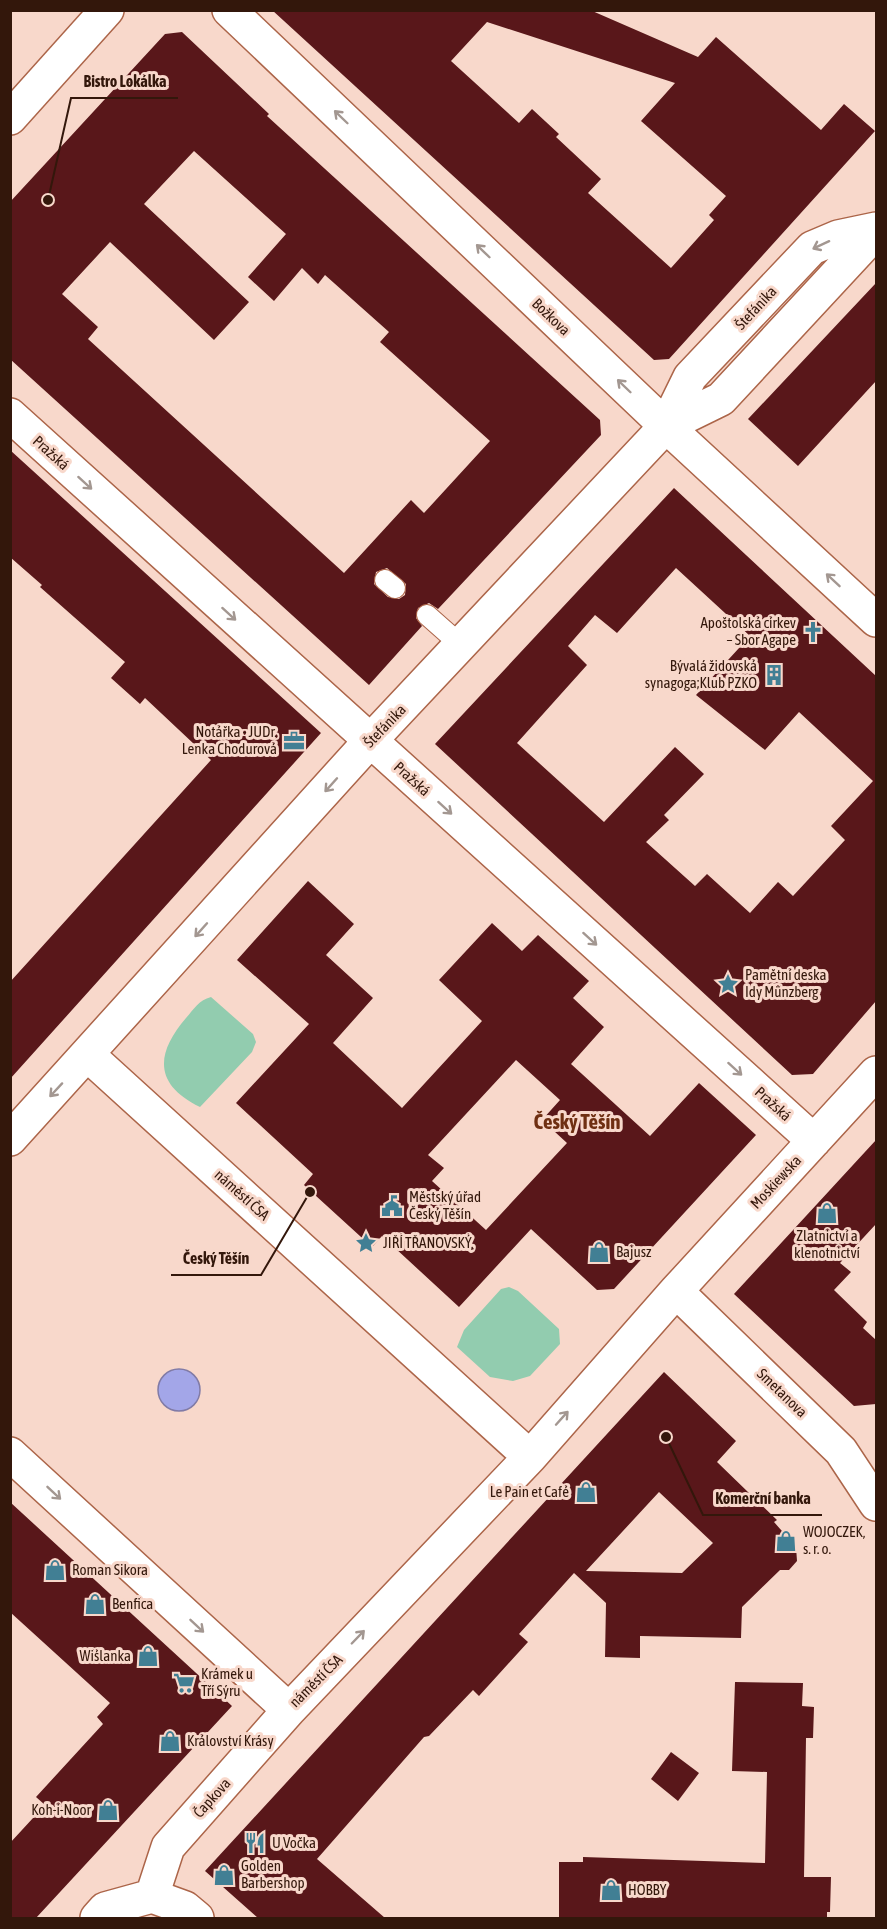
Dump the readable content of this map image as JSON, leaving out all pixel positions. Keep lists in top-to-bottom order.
{
  "streets": {
    "street": [
      "Štefánika",
      "Božkova",
      "Pražská",
      "Moskiewska",
      "náměstí ČSA",
      "Smetanova",
      "Čapkova"
    ]
  },
  "crossings": [
    ["Štefánika", "Božkova"],
    ["Štefánika", "Pražská"],
    ["Štefánika", "náměstí ČSA"],
    ["Pražská", "Moskiewska"],
    ["Moskiewska", "náměstí ČSA"],
    ["Moskiewska", "Smetanova"],
    ["náměstí ČSA", "Čapkova"]
  ],
  "one_way": ["Štefánika", "Božkova", "Pražská"],
  "districts": ["Český Těšín"],
  "places": {
    "other": ["Bistro Lokálka", "Český Těšín", "Komerční banka"],
    "church": ["Apoštolská církev – Sbor Agape"],
    "building": ["Bývalá židovská synagoga;Klub PZKO"],
    "office": ["Notářka - JUDr. Lenka Chodurová"],
    "place": ["Pamětní deska Idy Münzberg", "JIŘÍ TŘANOVSKÝ,"],
    "public building": ["Městský úřad Český Těšín"],
    "shop": [
      "Zlatnictví a klenotnictví",
      "Bajusz",
      "Le Pain et Café",
      "WOJOCZEK, s. r. o.",
      "Roman Sikora",
      "Benfica",
      "Wiślanka",
      "Království Krásy",
      "Koh-i-Noor",
      "Golden Barbershop",
      "HOBBY"
    ],
    "supermarket": ["Krámek u Tří Sýru"],
    "restaurant": ["U Vočka"]
  }
}
